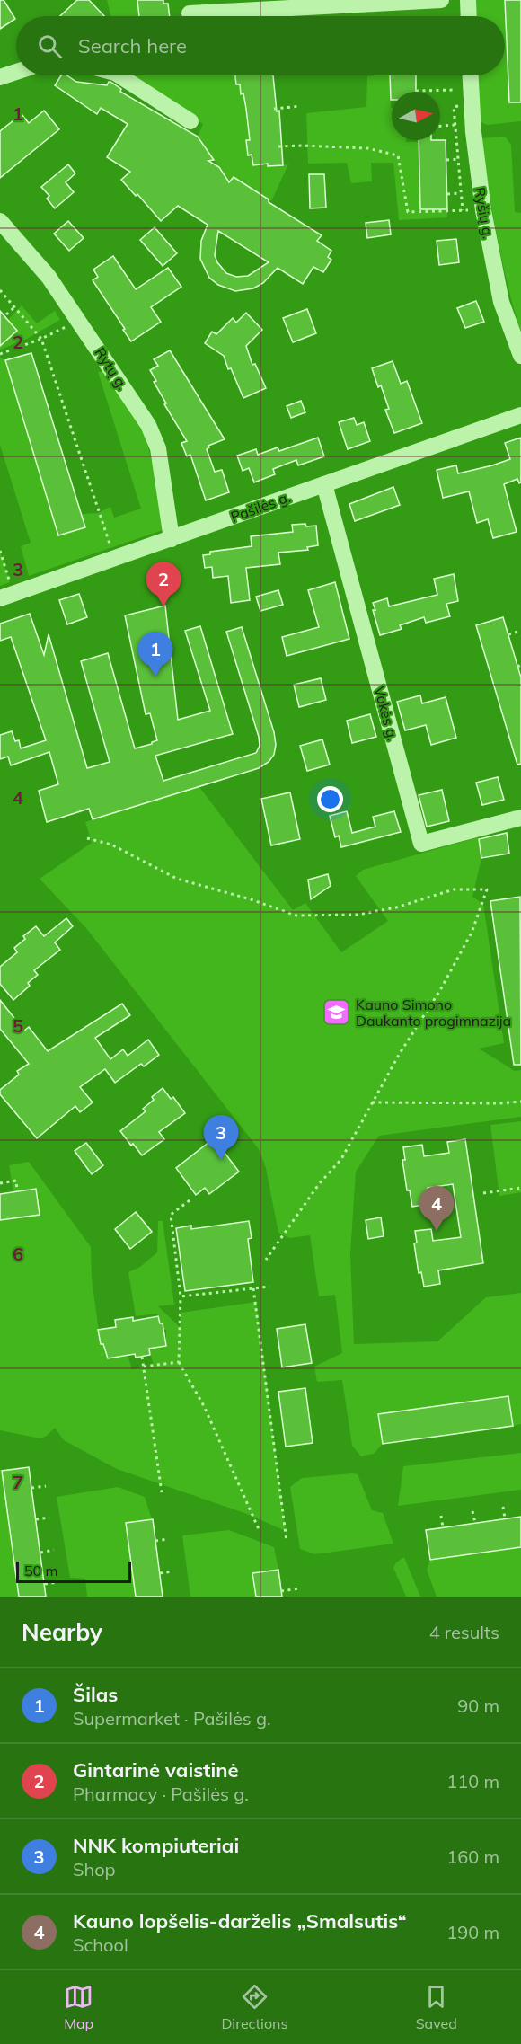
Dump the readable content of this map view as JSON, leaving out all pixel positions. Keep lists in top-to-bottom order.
{
  "streets": {
    "street": [
      "Ryšių g.",
      "Rytų g.",
      "Pašilės g.",
      "Vokės g."
    ]
  },
  "crossings": [
    ["Rytų g.", "Pašilės g."],
    ["Pašilės g.", "Vokės g."]
  ],
  "places": {
    "school or university": ["Kauno Simono Daukanto progimnazija"]
  },
  "scale_bar": "50 m",
  "north": "right",
  "page": {
    "search": "Search here",
    "pins": [
      "2",
      "1",
      "3",
      "4"
    ],
    "scale": "50 m",
    "heading": ["Nearby", "4 results"],
    "list": [
      {
        "mark": "1",
        "name": "Šilas",
        "note": "Supermarket · Pašilės g.",
        "value": "90 m"
      },
      {
        "mark": "2",
        "name": "Gintarinė vaistinė",
        "note": "Pharmacy · Pašilės g.",
        "value": "110 m"
      },
      {
        "mark": "3",
        "name": "NNK kompiuteriai",
        "note": "Shop",
        "value": "160 m"
      },
      {
        "mark": "4",
        "name": "Kauno lopšelis-darželis „Smalsutis“",
        "note": "School",
        "value": "190 m"
      }
    ],
    "nav": ["Map", "Directions", "Saved"]
  },
  "grid": {
    "rows": [
      "1",
      "2",
      "3",
      "4",
      "5",
      "6",
      "7"
    ]
  }
}
